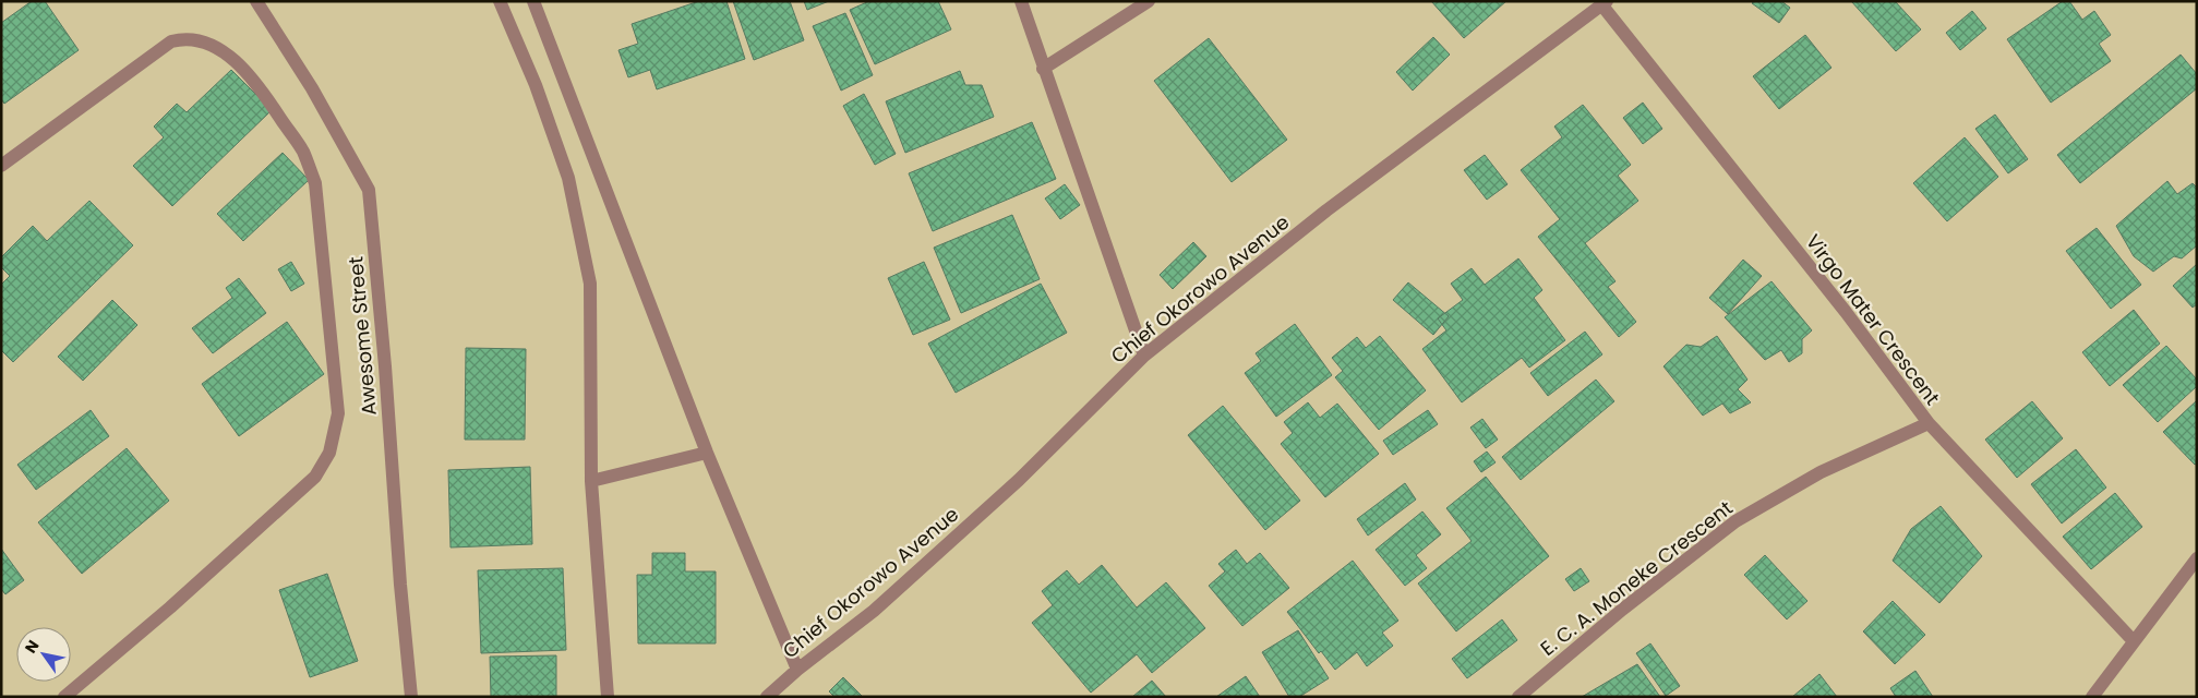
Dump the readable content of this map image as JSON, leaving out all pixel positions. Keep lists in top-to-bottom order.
{
  "streets": {
    "street": [
      "Chief Okorowo Avenue",
      "Virgo Mater Crescent",
      "Awesome Street",
      "E. C. A. Moneke Crescent"
    ]
  },
  "crossings": [
    ["Chief Okorowo Avenue", "Virgo Mater Crescent"],
    ["Virgo Mater Crescent", "E. C. A. Moneke Crescent"]
  ],
  "north": "top left"
}
